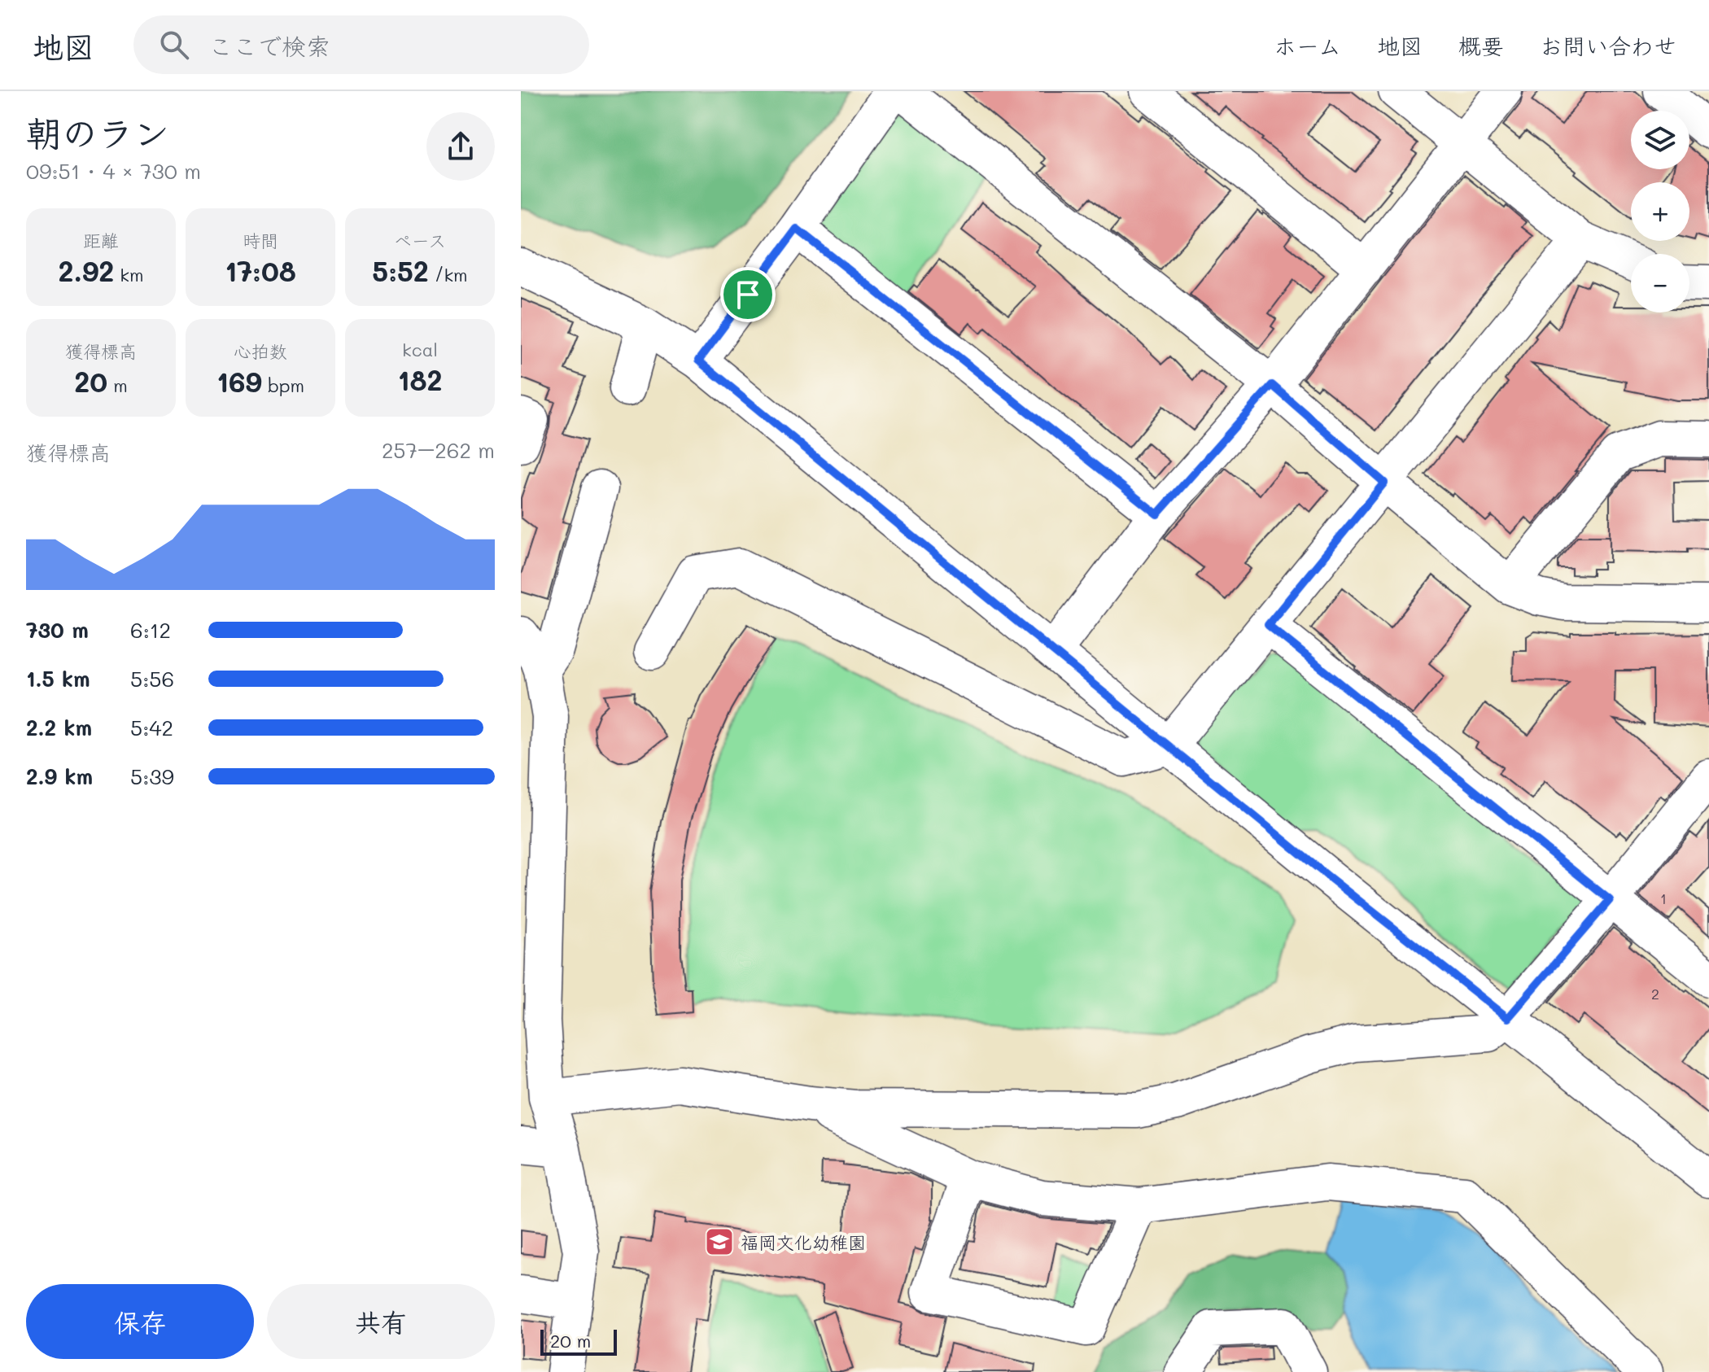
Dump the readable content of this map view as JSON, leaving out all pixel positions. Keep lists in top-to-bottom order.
{
  "places": {
    "school or university": ["福岡文化幼稚園"]
  },
  "house_numbers": ["1", "2"],
  "scale_bar": "20 m",
  "page": {
    "header": "地図",
    "search": "ここで検索",
    "nav": [
      "ホーム",
      "地図",
      "概要",
      "お問い合わせ"
    ],
    "heading": ["朝のラン", "09:51 · 4 × 730 m"],
    "map_buttons": ["+", "−"],
    "stats": [
      ["距離", "2.92 km"],
      ["時間", "17:08"],
      ["ペース", "5:52 /km"],
      ["獲得標高", "20 m"],
      ["心拍数", "169 bpm"],
      ["kcal", "182"]
    ],
    "chart": ["獲得標高", "257–262 m"],
    "list": [
      {
        "name": "730 m",
        "note": "6:12"
      },
      {
        "name": "1.5 km",
        "note": "5:56"
      },
      {
        "name": "2.2 km",
        "note": "5:42"
      },
      {
        "name": "2.9 km",
        "note": "5:39"
      }
    ],
    "buttons": ["保存", "共有"],
    "scale": "20 m"
  }
}
